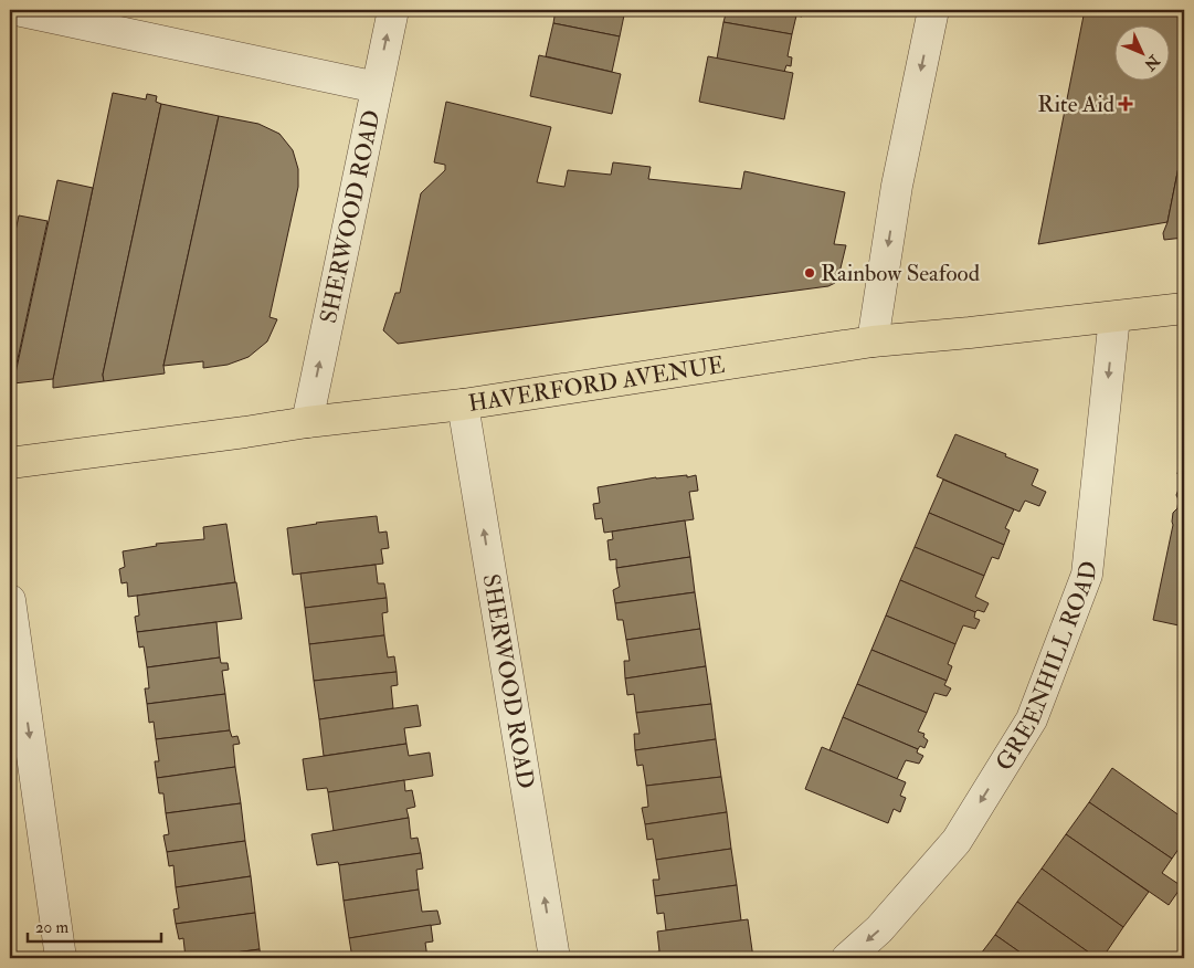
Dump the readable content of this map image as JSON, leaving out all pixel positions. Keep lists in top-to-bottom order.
{
  "streets": {
    "main road": ["HAVERFORD AVENUE"],
    "street": ["SHERWOOD ROAD", "GREENHILL ROAD"]
  },
  "crossings": [
    ["SHERWOOD ROAD", "HAVERFORD AVENUE"],
    ["HAVERFORD AVENUE", "GREENHILL ROAD"]
  ],
  "one_way": ["SHERWOOD ROAD", "GREENHILL ROAD"],
  "places": {
    "health": ["Rite Aid"],
    "other": ["Rainbow Seafood"]
  },
  "scale_bar": "20 m",
  "north": "bottom right"
}
